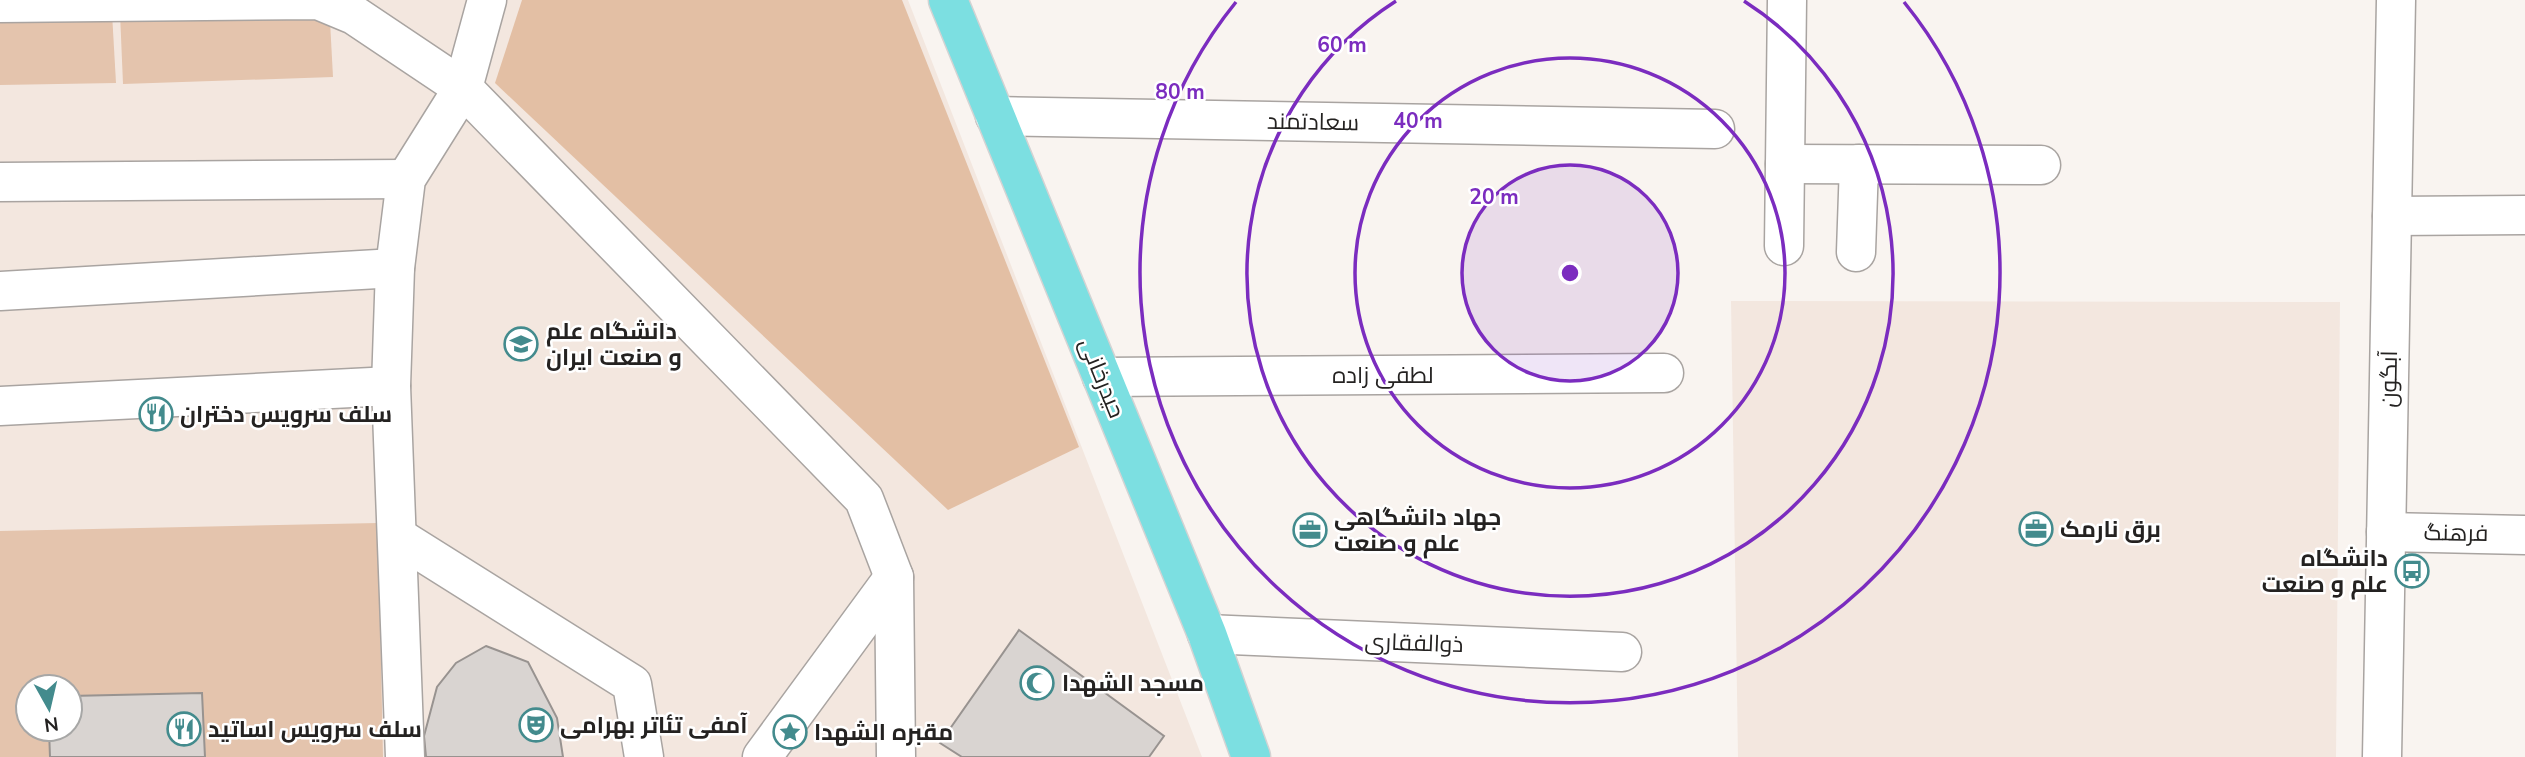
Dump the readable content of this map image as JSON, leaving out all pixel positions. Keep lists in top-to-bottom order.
{
  "streets": {
    "main road": ["حیدرخانی"],
    "street": [
      "سعادتمند",
      "لطفی زاده",
      "آبگون",
      "فرهنگ",
      "ذوالفقاری"
    ]
  },
  "crossings": [
    ["سعادتمند", "حیدرخانی"],
    ["لطفی زاده", "حیدرخانی"],
    ["حیدرخانی", "ذوالفقاری"],
    ["آبگون", "فرهنگ"]
  ],
  "places": {
    "school or university": ["دانشگاه علم و صنعت ایران"],
    "restaurant": ["سلف سرویس دختران", "سلف سرویس اساتید"],
    "office": ["برق نارمک", "جهاد دانشگاهی علم و صنعت"],
    "bus stop": ["دانشگاه علم و صنعت"],
    "mosque": ["مسجد الشهدا"],
    "theatre": ["آمفی تئاتر بهرامی"],
    "place": ["مقبره الشهدا"]
  },
  "north": "bottom",
  "rings": [
    "60 m",
    "80 m",
    "40 m",
    "20 m"
  ]
}
